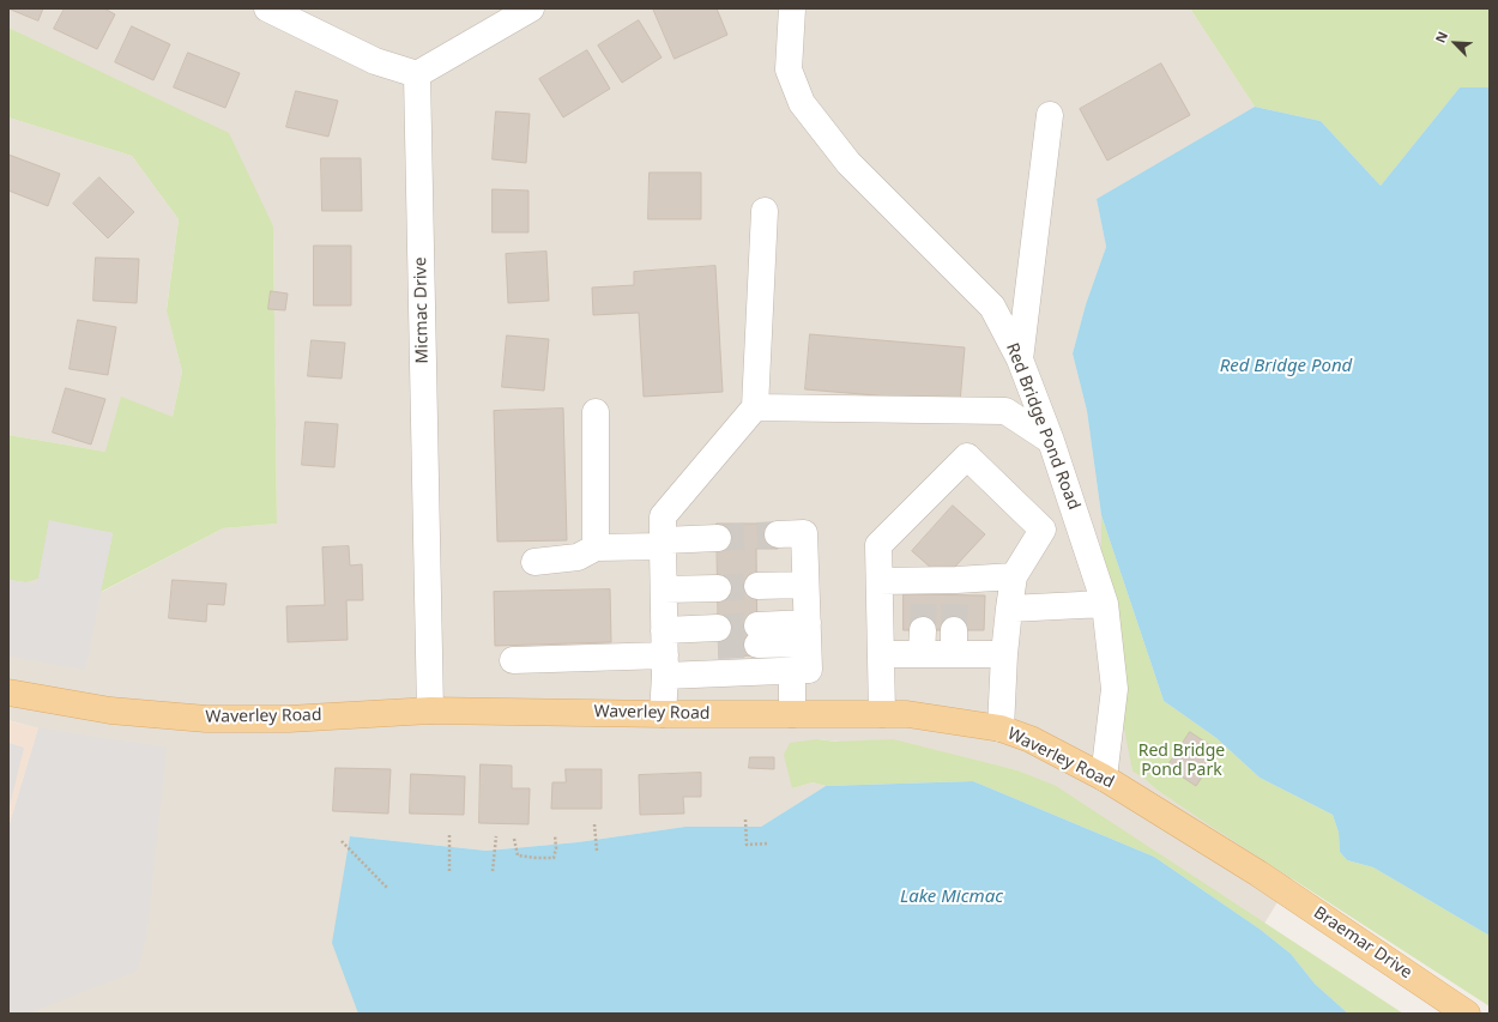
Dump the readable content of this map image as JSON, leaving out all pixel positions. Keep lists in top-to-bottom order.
{
  "streets": {
    "main road": ["Waverley Road", "Braemar Drive"],
    "street": ["Micmac Drive", "Red Bridge Pond Road"]
  },
  "crossings": [
    ["Micmac Drive", "Waverley Road"],
    ["Red Bridge Pond Road", "Waverley Road"],
    ["Waverley Road", "Braemar Drive"]
  ],
  "water": ["Red Bridge Pond", "Lake Micmac"],
  "parks": ["Red Bridge Pond Park"],
  "north": "top left"
}
